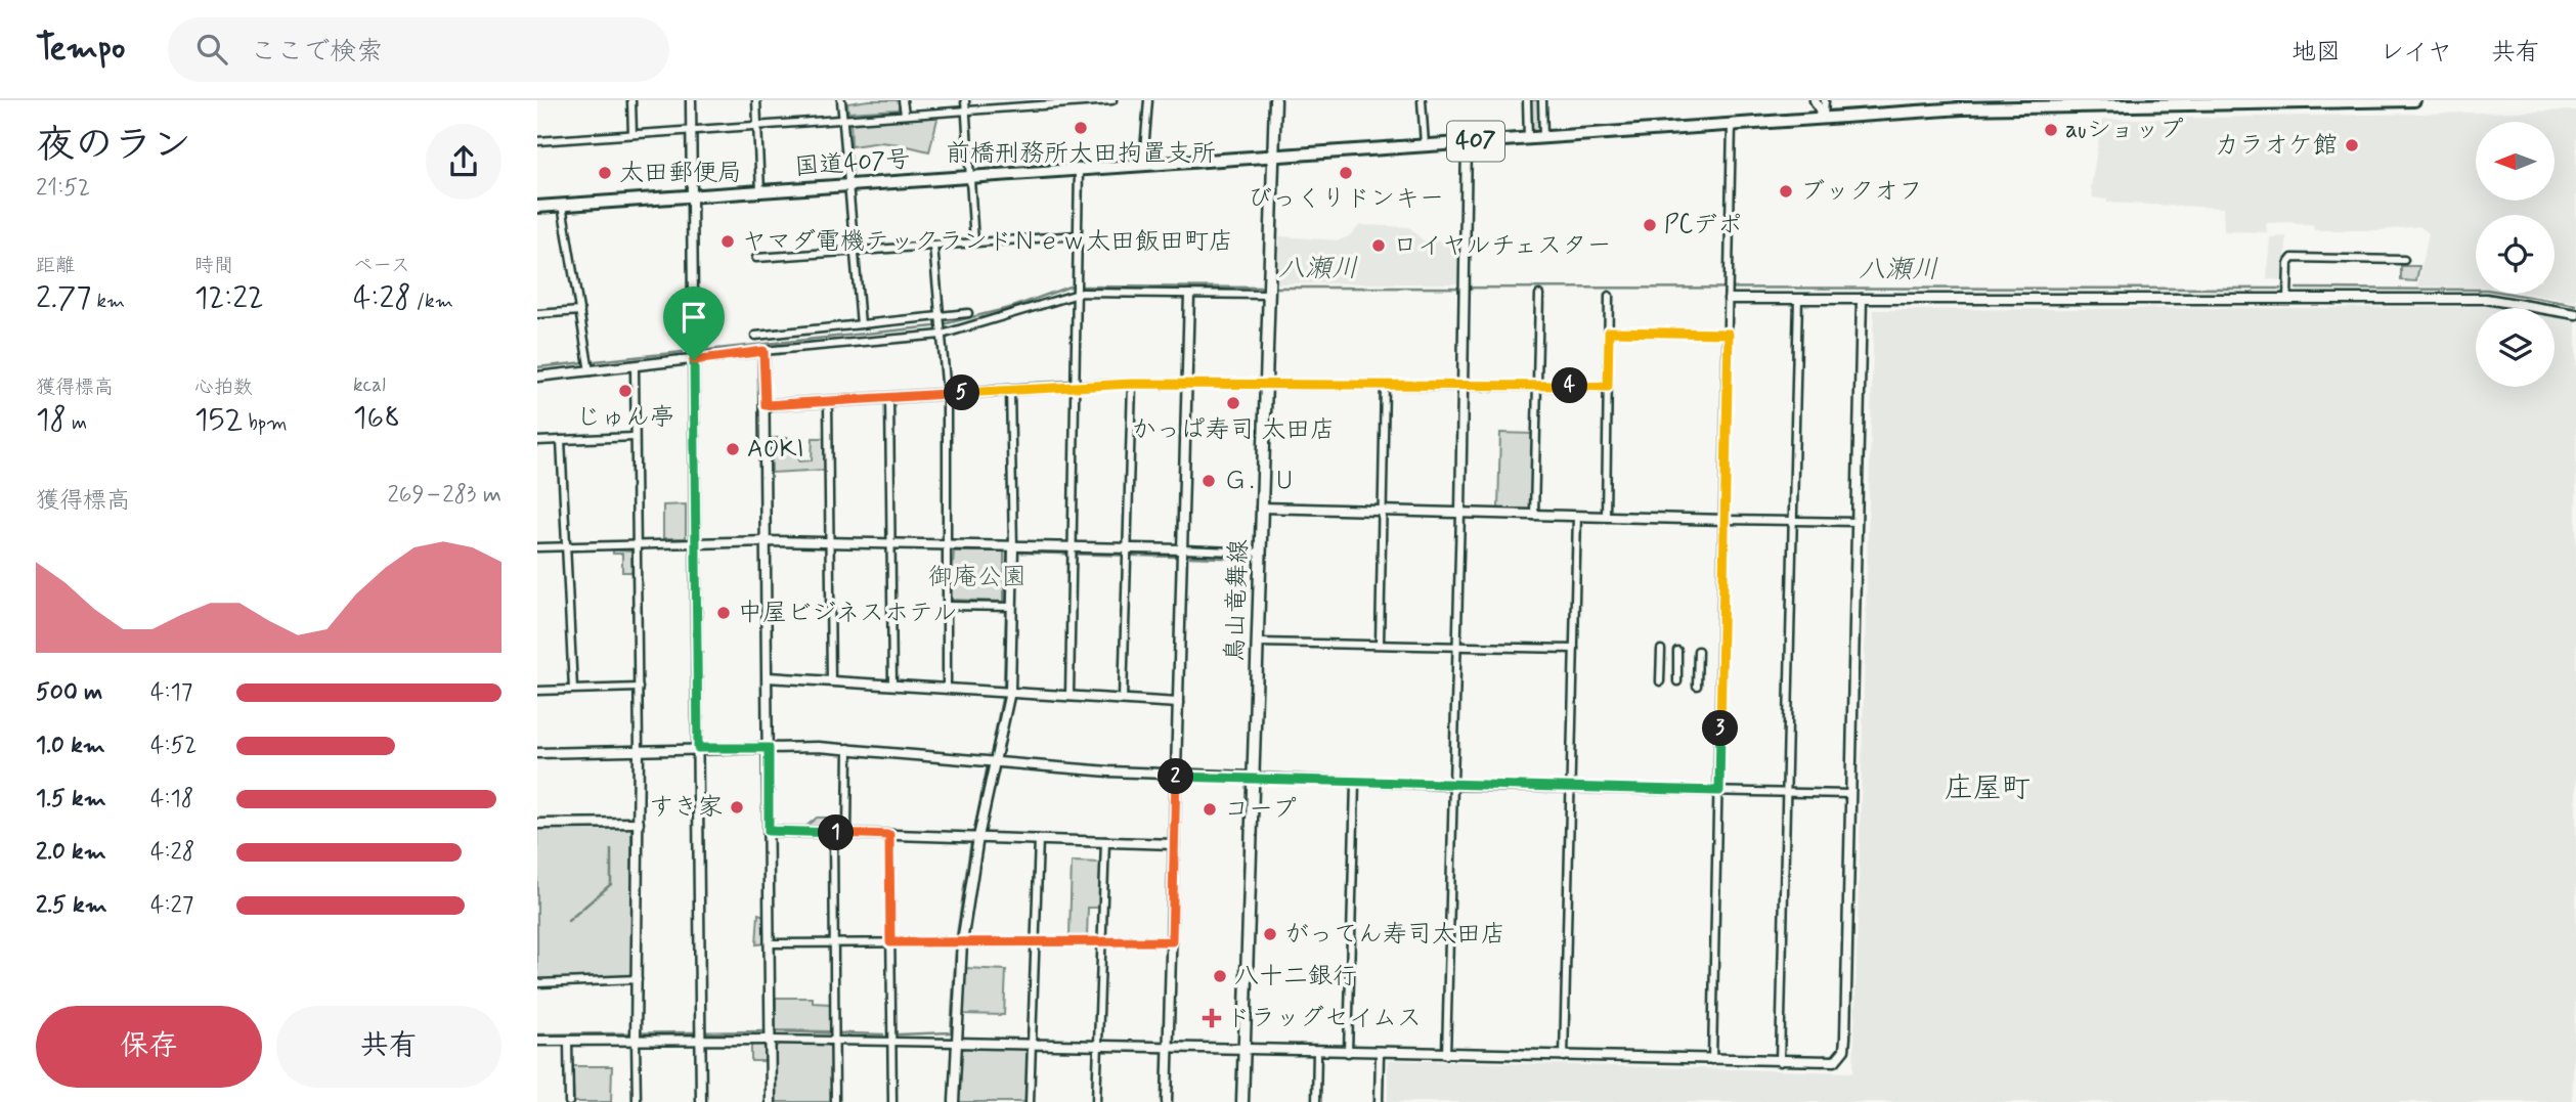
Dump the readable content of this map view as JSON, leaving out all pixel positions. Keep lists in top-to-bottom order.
{
  "streets": {
    "highway": ["407", "国道407号"],
    "main road": ["鳥山竜舞線"]
  },
  "crossings": [
    ["国道407号", "鳥山竜舞線"]
  ],
  "districts": ["庄屋町"],
  "water": ["八瀬川"],
  "parks": ["御庵公園"],
  "places": {
    "other": [
      "前橋刑務所大田拘置支所",
      "auショップ",
      "カラオケ館",
      "太田郵便局",
      "びっくりドンキー",
      "ブックオフ",
      "PCデポ",
      "ヤマダ電機テックランドＮｅｗ太田飯田町店",
      "ロイヤルチェスター",
      "じゅん亭",
      "かっぱ寿司 太田店",
      "AOKI",
      "Ｇ．Ｕ",
      "中屋ビジネスホテル",
      "すき家",
      "コープ",
      "がってん寿司太田店",
      "八十二銀行"
    ],
    "health": ["ドラッグセイムス"]
  },
  "north": "left",
  "page": {
    "header": "Tempo",
    "search": "ここで検索",
    "nav": ["地図", "レイヤ", "共有"],
    "heading": ["夜のラン", "21:52"],
    "stats": [
      ["距離", "2.77 km"],
      ["時間", "12:22"],
      ["ペース", "4:28 /km"],
      ["獲得標高", "18 m"],
      ["心拍数", "152 bpm"],
      ["kcal", "168"]
    ],
    "pins": [
      "4",
      "5",
      "3",
      "2",
      "1"
    ],
    "chart": ["獲得標高", "269–283 m"],
    "list": [
      {
        "name": "500 m",
        "note": "4:17"
      },
      {
        "name": "1.0 km",
        "note": "4:52"
      },
      {
        "name": "1.5 km",
        "note": "4:18"
      },
      {
        "name": "2.0 km",
        "note": "4:28"
      },
      {
        "name": "2.5 km",
        "note": "4:27"
      }
    ],
    "buttons": ["保存", "共有"]
  }
}
